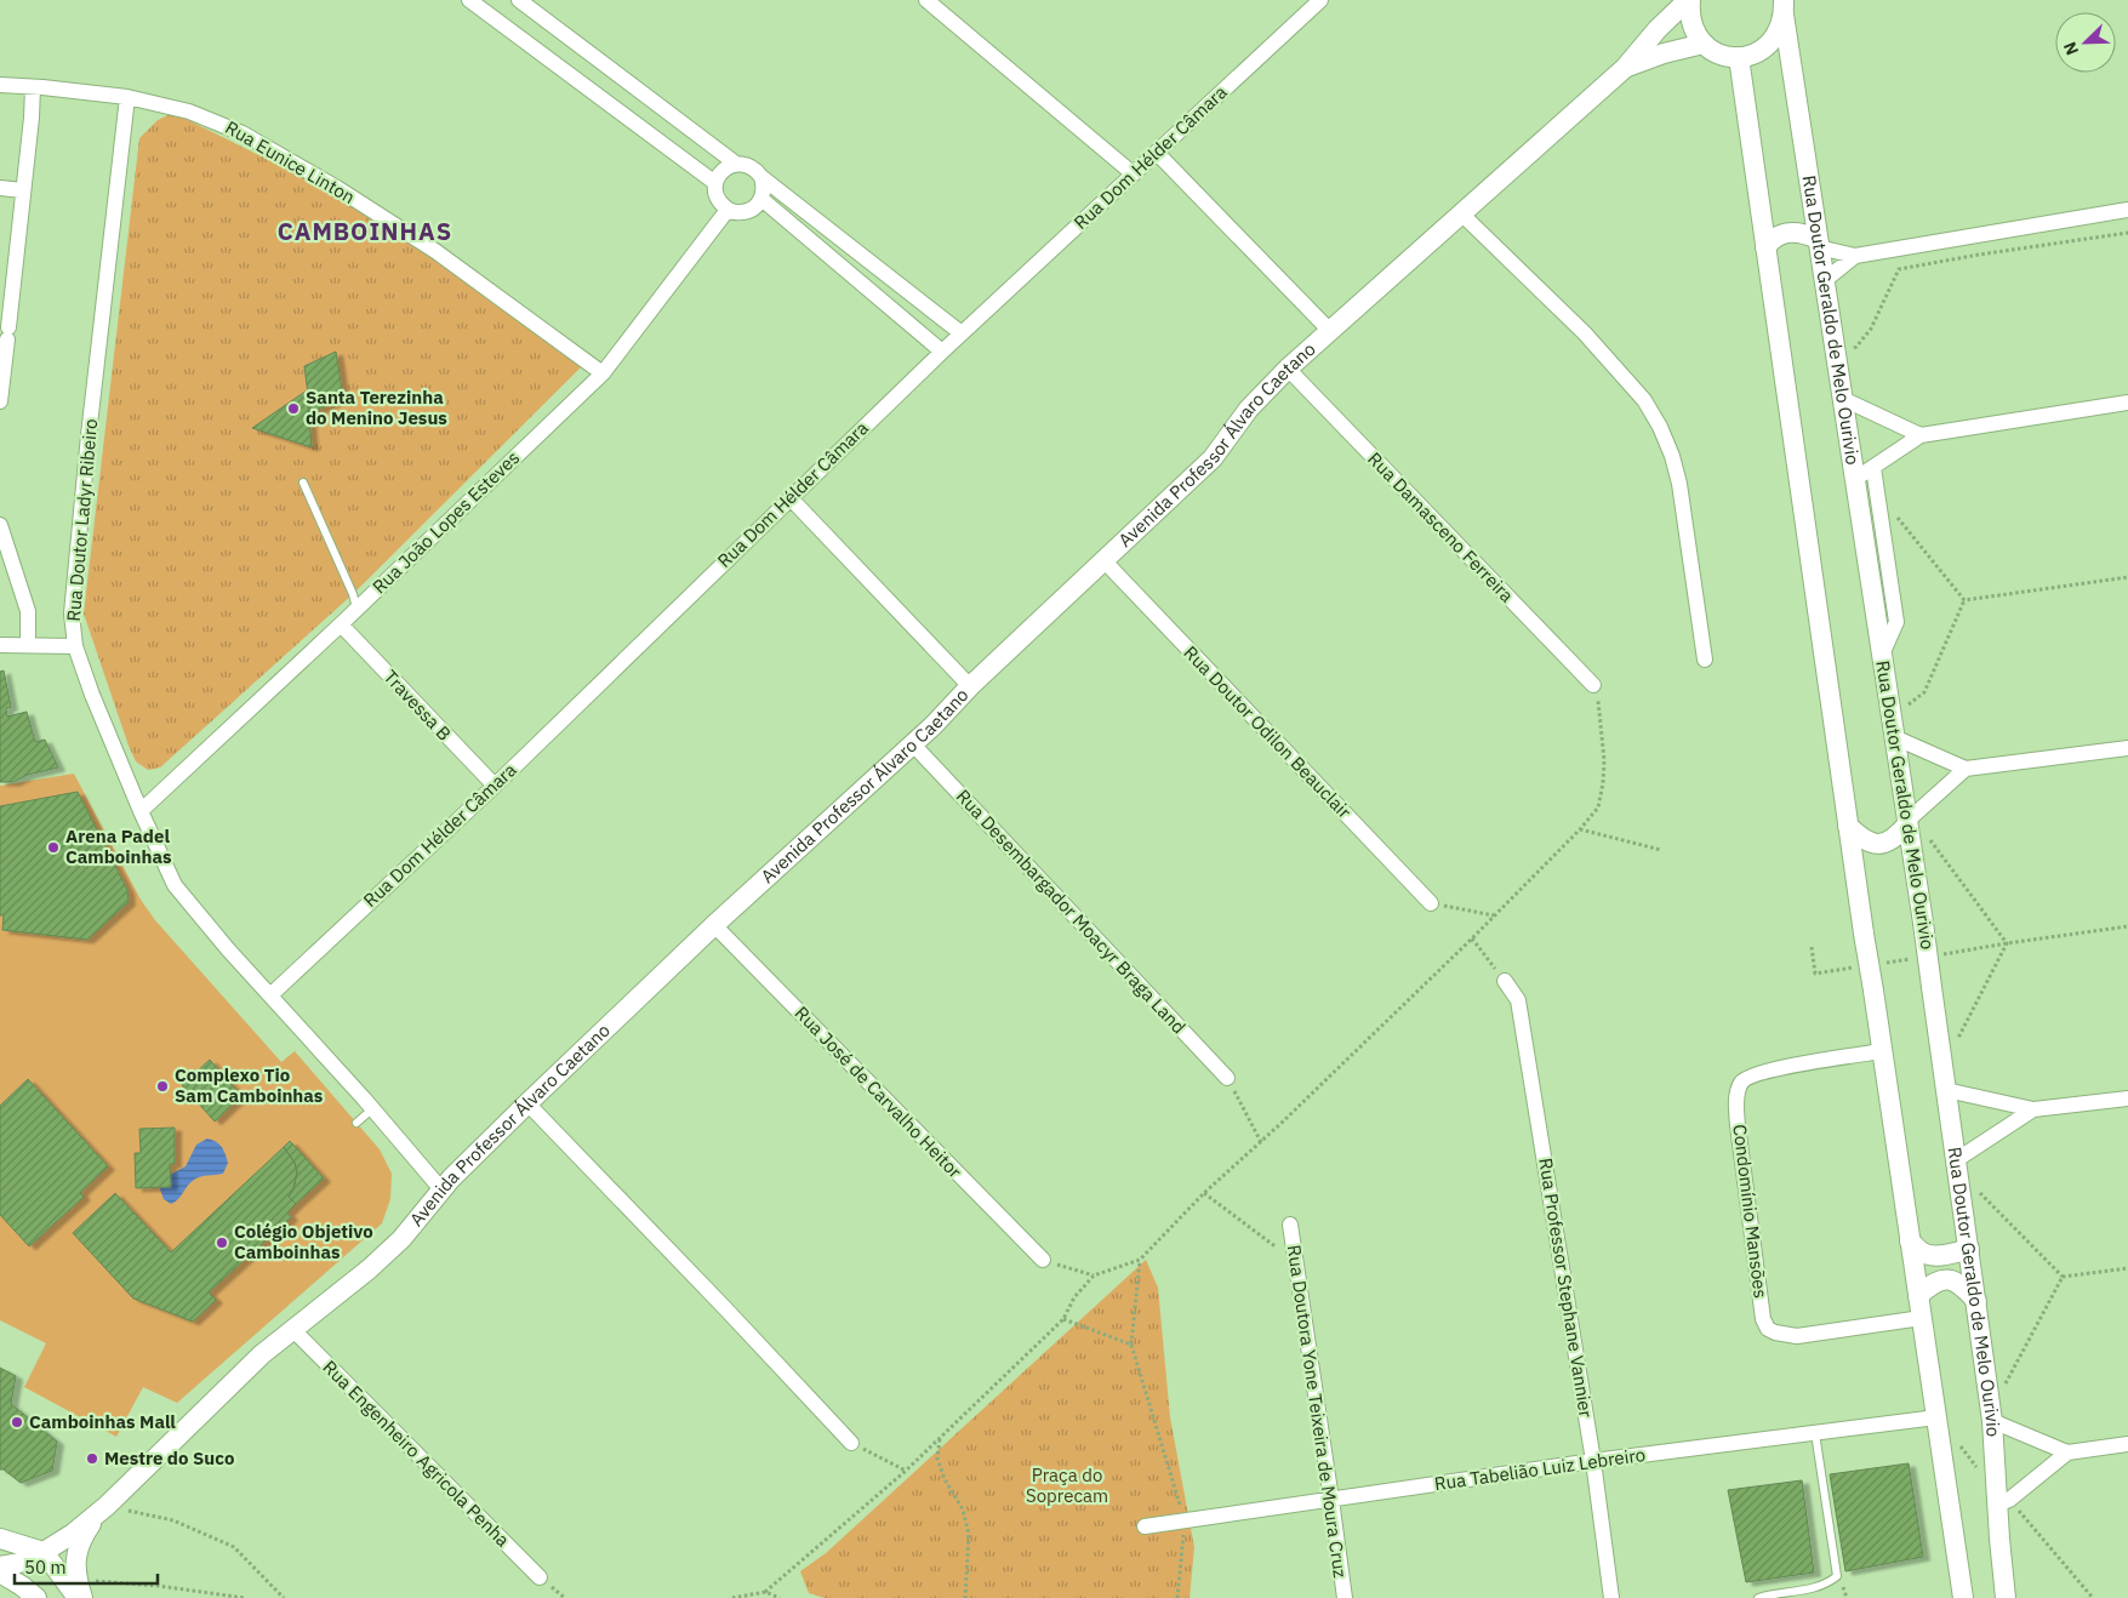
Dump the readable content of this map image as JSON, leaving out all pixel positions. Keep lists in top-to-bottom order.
{
  "streets": {
    "street": [
      "Rua Dom Hélder Câmara",
      "Rua Eunice Linton",
      "Rua Doutor Geraldo de Melo Ourivio",
      "Avenida Professor Álvaro Caetano",
      "Rua Doutor Ladyr Ribeiro",
      "Rua João Lopes Esteves",
      "Rua Damasceno Ferreira",
      "Travessa B",
      "Rua Doutor Odilon Beauclair",
      "Rua Desembargador Moacyr Braga Land",
      "Rua José de Carvalho Heitor",
      "Condomínio Mansões",
      "Rua Professor Stephane Vannier",
      "Rua Doutora Yone Teixeira de Moura Cruz",
      "Rua Engenheiro Agricola Penha",
      "Rua Tabelião Luiz Lebreiro"
    ]
  },
  "crossings": [
    ["Rua Dom Hélder Câmara", "Rua Doutor Ladyr Ribeiro"],
    ["Rua Dom Hélder Câmara", "Travessa B"],
    ["Rua Eunice Linton", "Rua Doutor Ladyr Ribeiro"],
    ["Rua Eunice Linton", "Rua João Lopes Esteves"],
    ["Avenida Professor Álvaro Caetano", "Rua Doutor Ladyr Ribeiro"],
    ["Avenida Professor Álvaro Caetano", "Rua Damasceno Ferreira"],
    ["Avenida Professor Álvaro Caetano", "Rua Doutor Odilon Beauclair"],
    ["Avenida Professor Álvaro Caetano", "Rua Desembargador Moacyr Braga Land"],
    ["Avenida Professor Álvaro Caetano", "Rua José de Carvalho Heitor"],
    ["Avenida Professor Álvaro Caetano", "Rua Engenheiro Agricola Penha"],
    ["Rua Doutor Ladyr Ribeiro", "Rua João Lopes Esteves"],
    ["Rua João Lopes Esteves", "Travessa B"],
    ["Rua Professor Stephane Vannier", "Rua Tabelião Luiz Lebreiro"],
    ["Rua Doutora Yone Teixeira de Moura Cruz", "Rua Tabelião Luiz Lebreiro"]
  ],
  "districts": ["CAMBOINHAS"],
  "parks": ["Praça do Soprecam"],
  "places": [
    "Santa Terezinha do Menino Jesus",
    "Arena Padel Camboinhas",
    "Complexo Tio Sam Camboinhas",
    "Colégio Objetivo Camboinhas",
    "Camboinhas Mall",
    "Mestre do Suco"
  ],
  "scale_bar": "50 m",
  "north": "bottom left"
}
